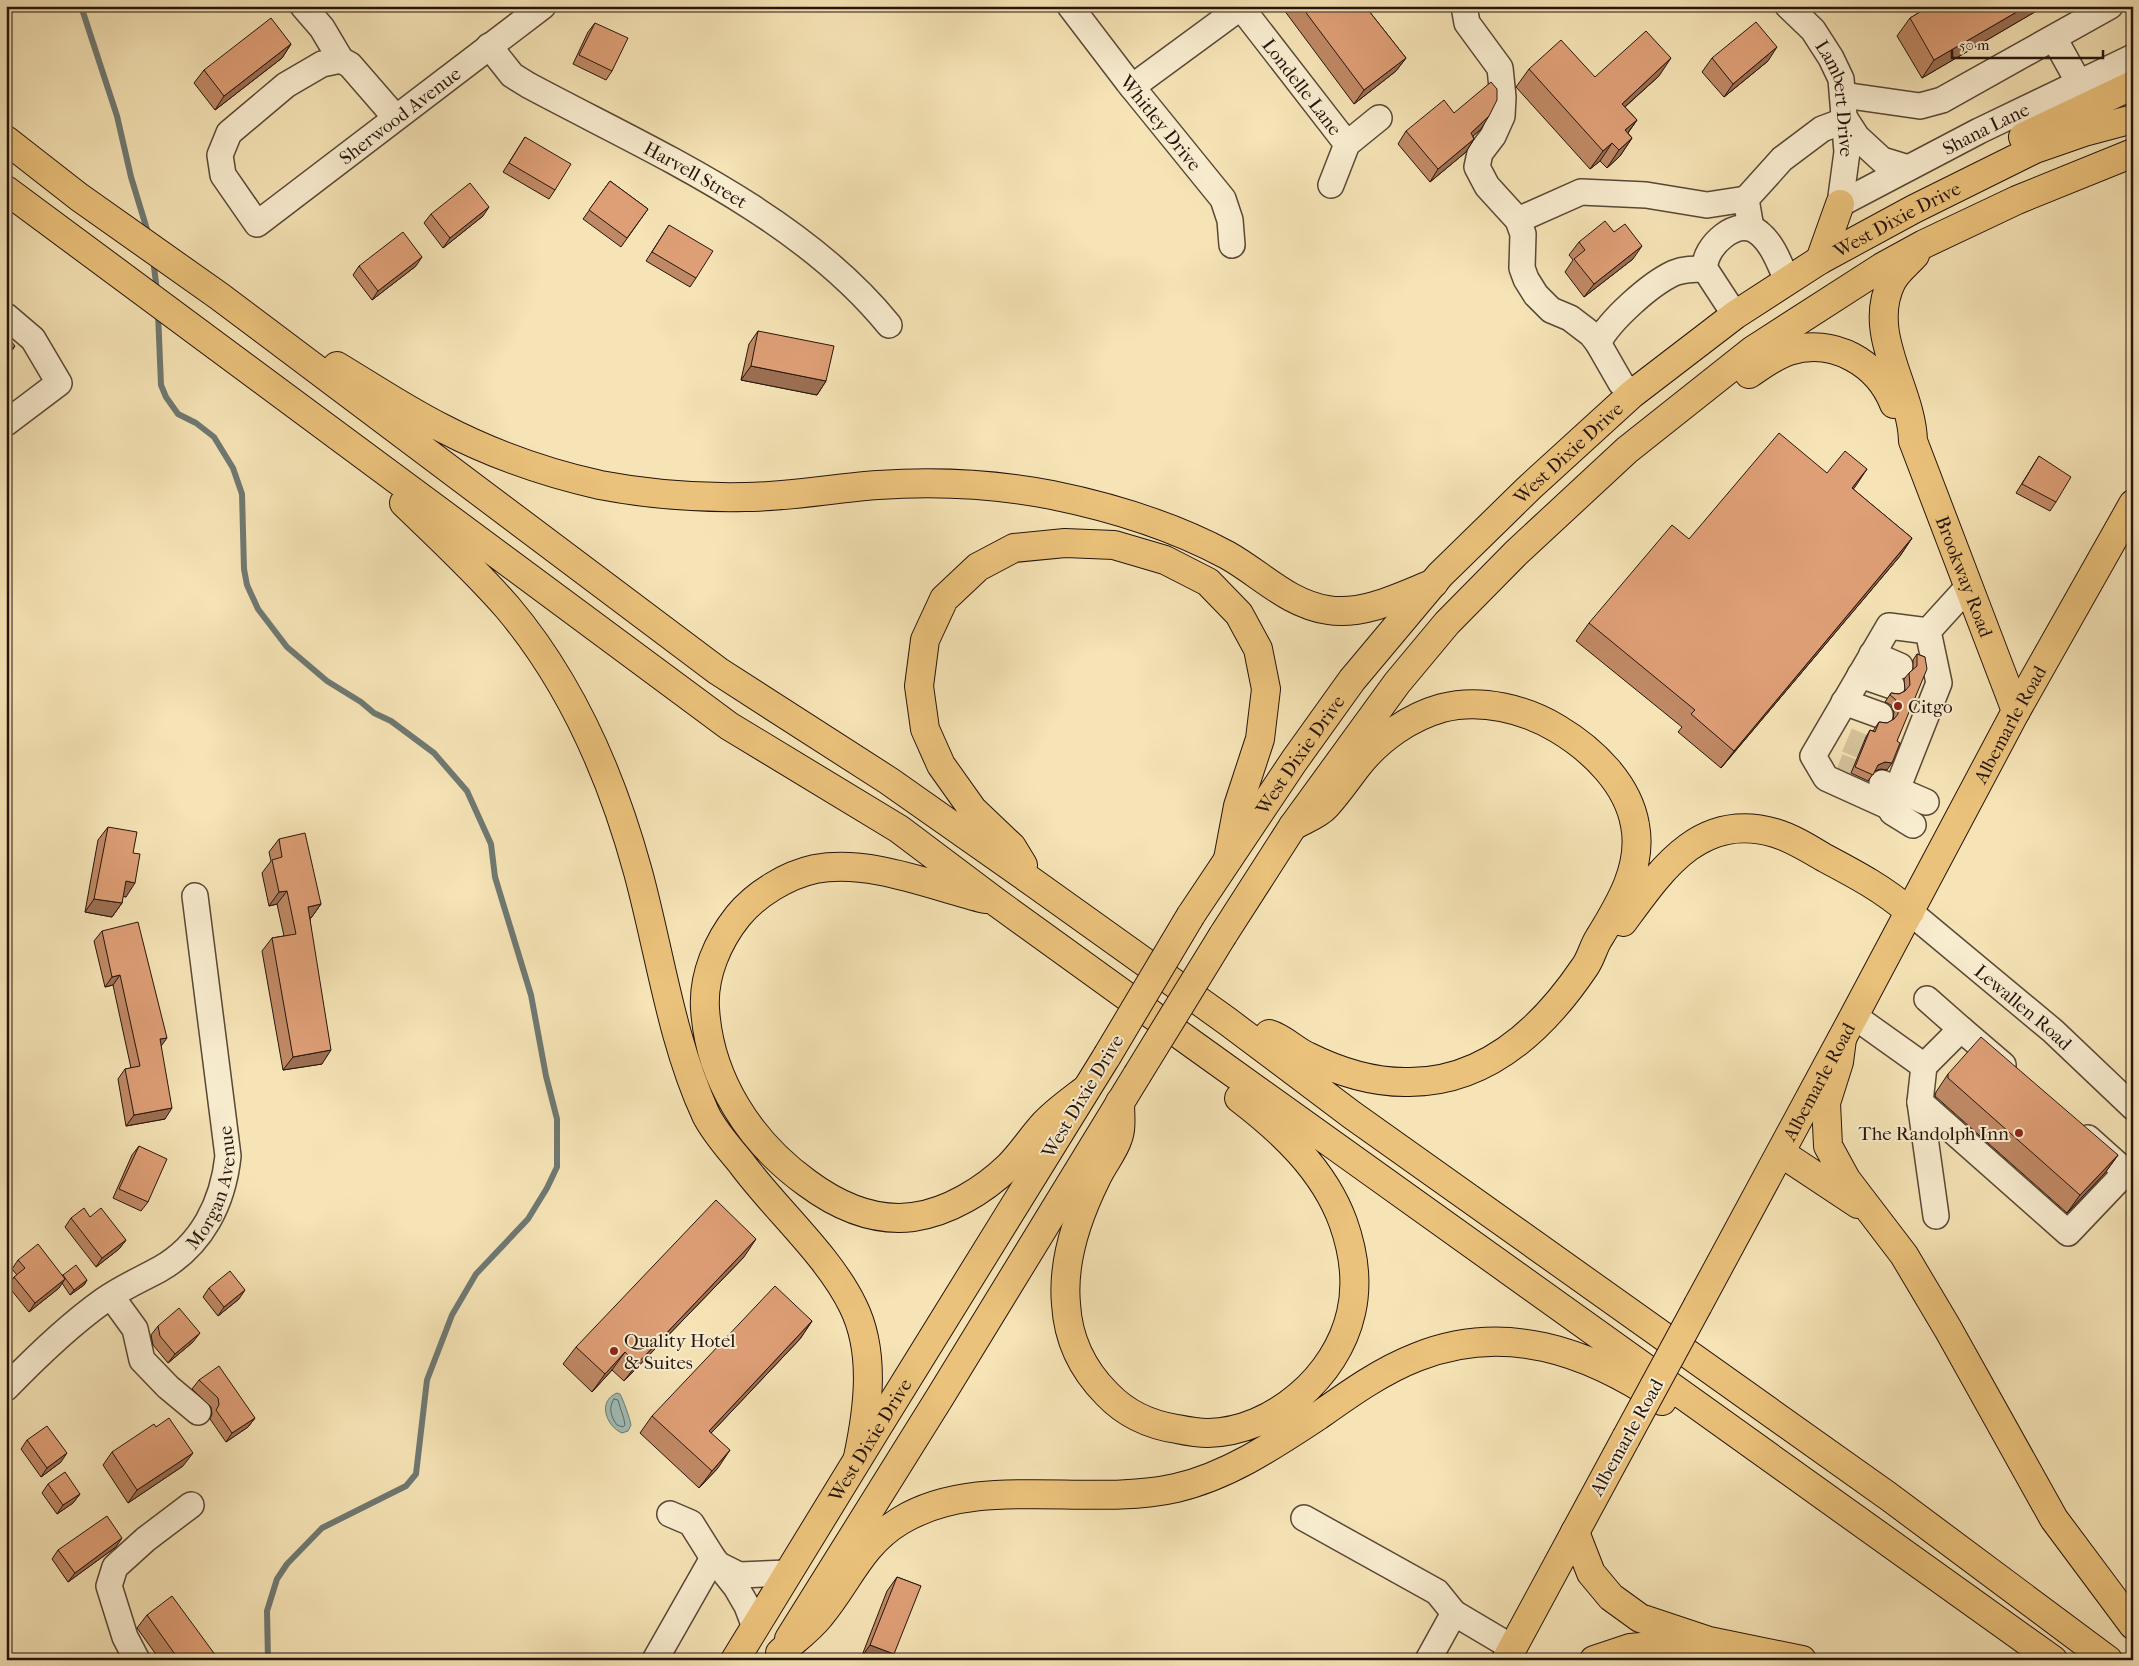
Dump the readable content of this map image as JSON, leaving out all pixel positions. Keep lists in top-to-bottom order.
{
  "streets": {
    "main road": ["West Dixie Drive", "Brookway Road", "Albemarle Road"],
    "street": [
      "Londelle Lane",
      "Lambert Drive",
      "Sherwood Avenue",
      "Whitley Drive",
      "Shana Lane",
      "Harvell Street",
      "Lewallen Road",
      "Morgan Avenue"
    ]
  },
  "crossings": [
    ["Lambert Drive", "Shana Lane"],
    ["Sherwood Avenue", "Harvell Street"],
    ["Brookway Road", "Albemarle Road"],
    ["Albemarle Road", "Lewallen Road"]
  ],
  "places": ["Citgo", "The Randolph Inn", "Quality Hotel & Suites"],
  "scale_bar": "50 m"
}
